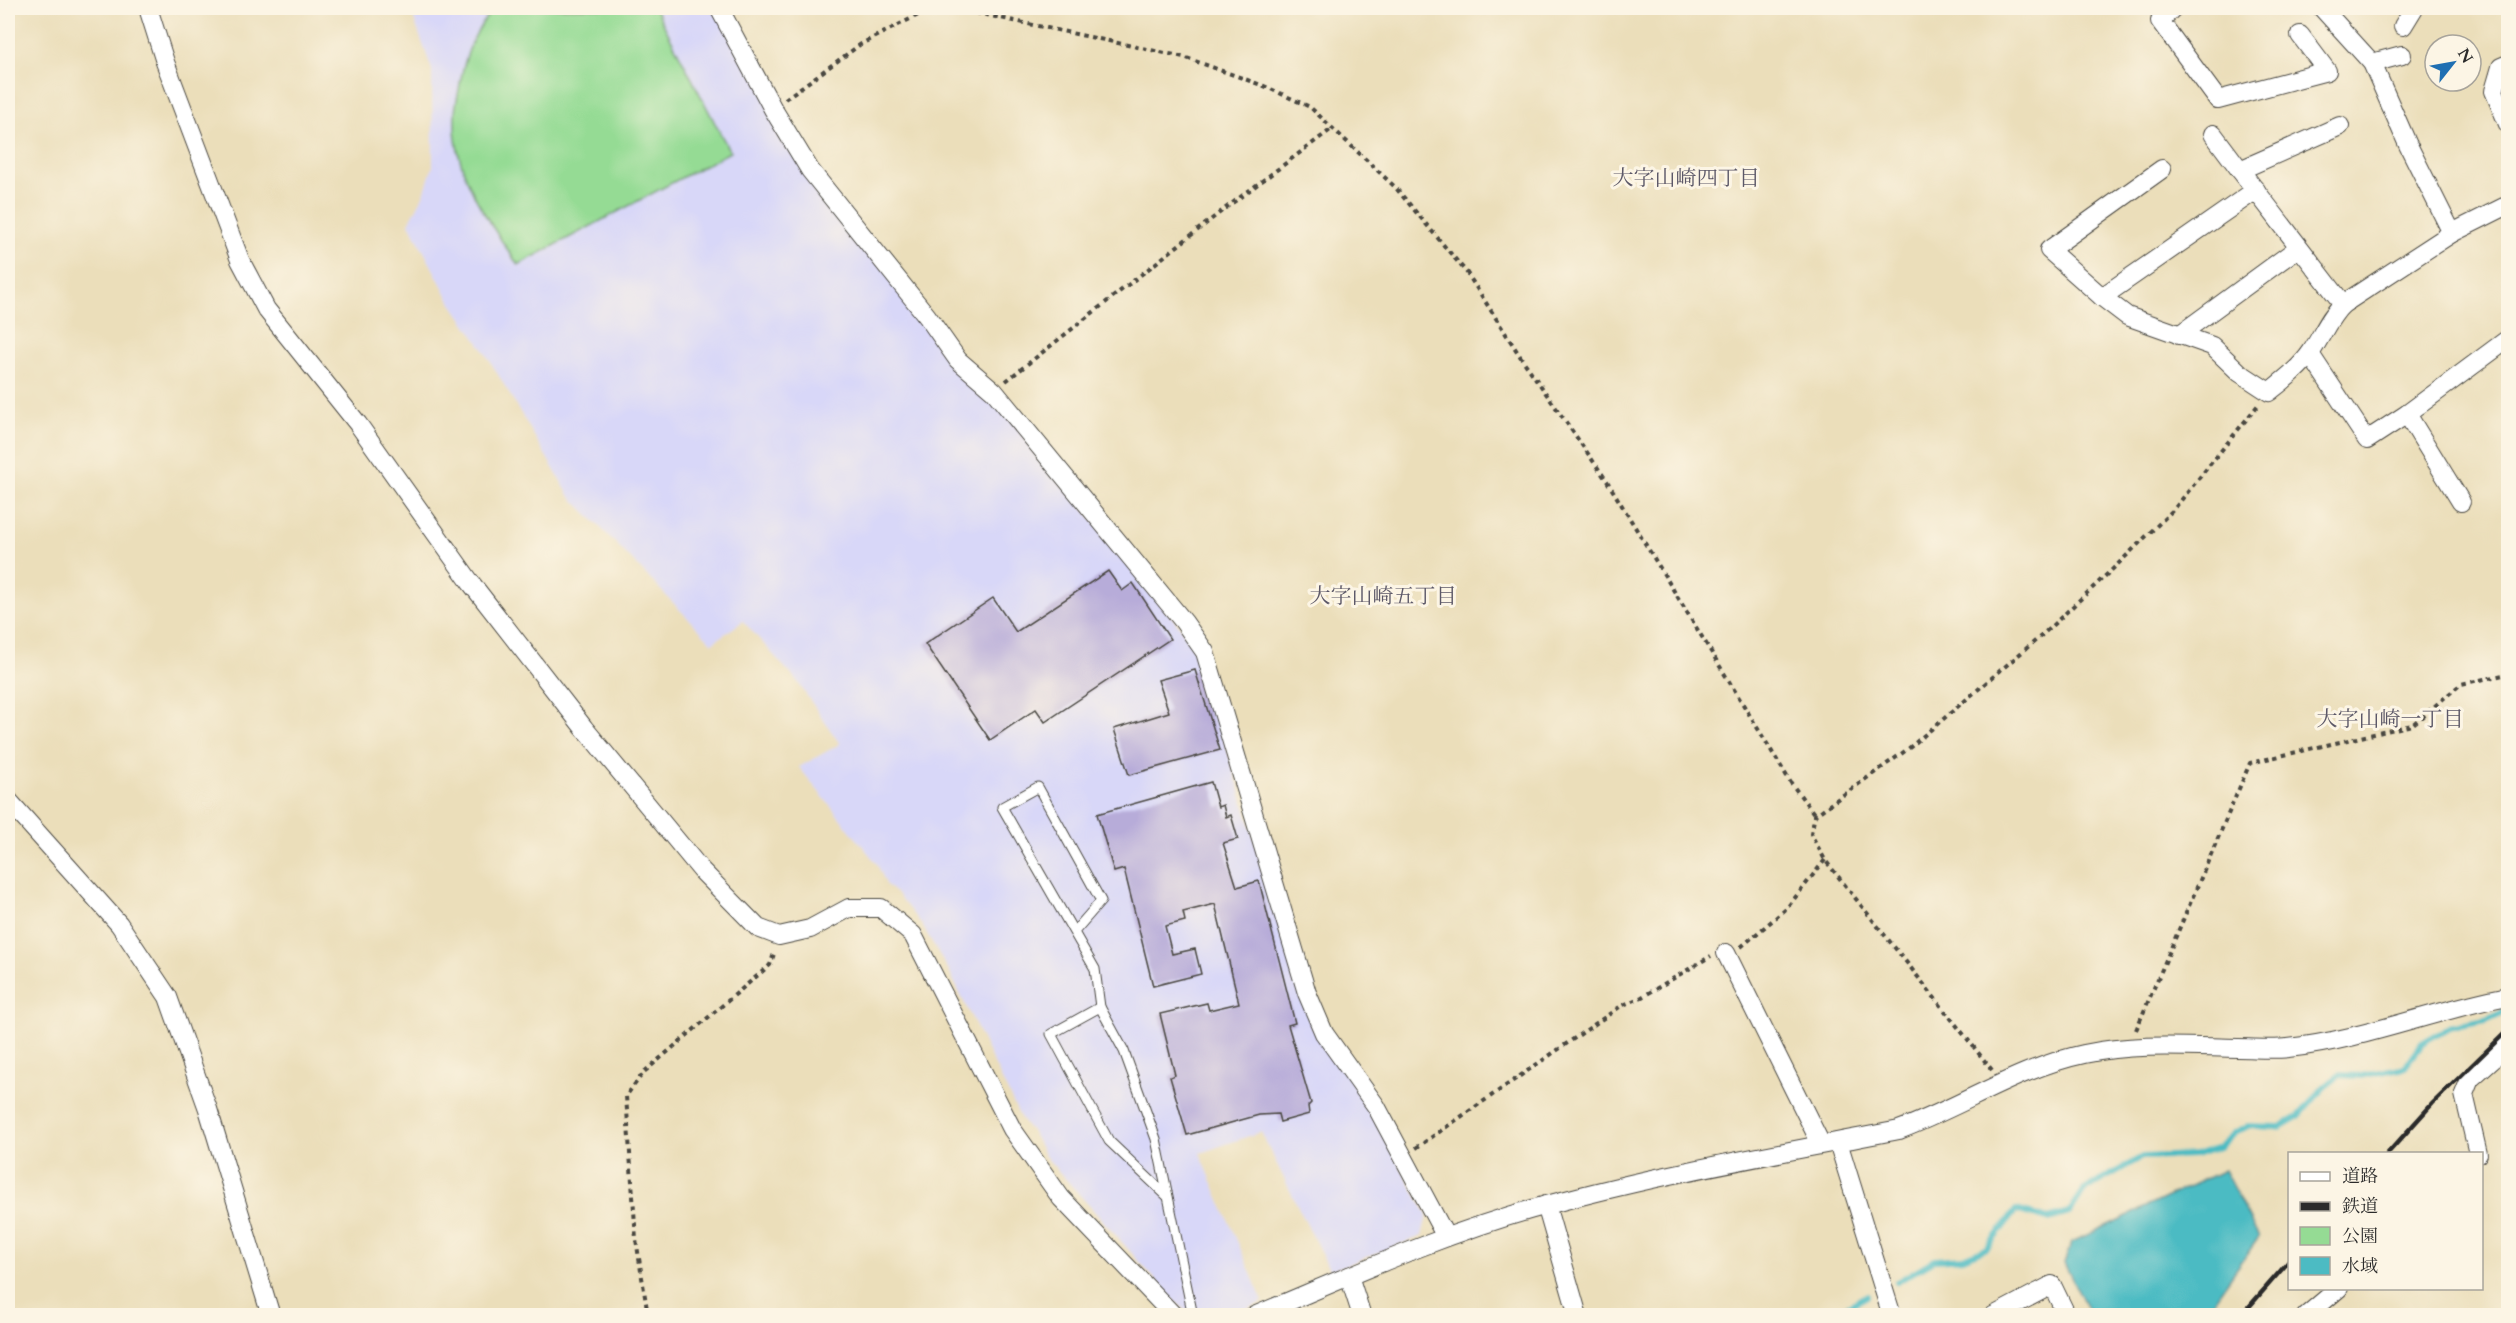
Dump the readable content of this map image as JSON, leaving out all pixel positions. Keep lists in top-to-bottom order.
{
  "districts": ["大字山崎四丁目", "大字山崎五丁目", "大字山崎一丁目"],
  "legend": [
    "道路",
    "鉄道",
    "公園",
    "水域"
  ],
  "north": "top right"
}
